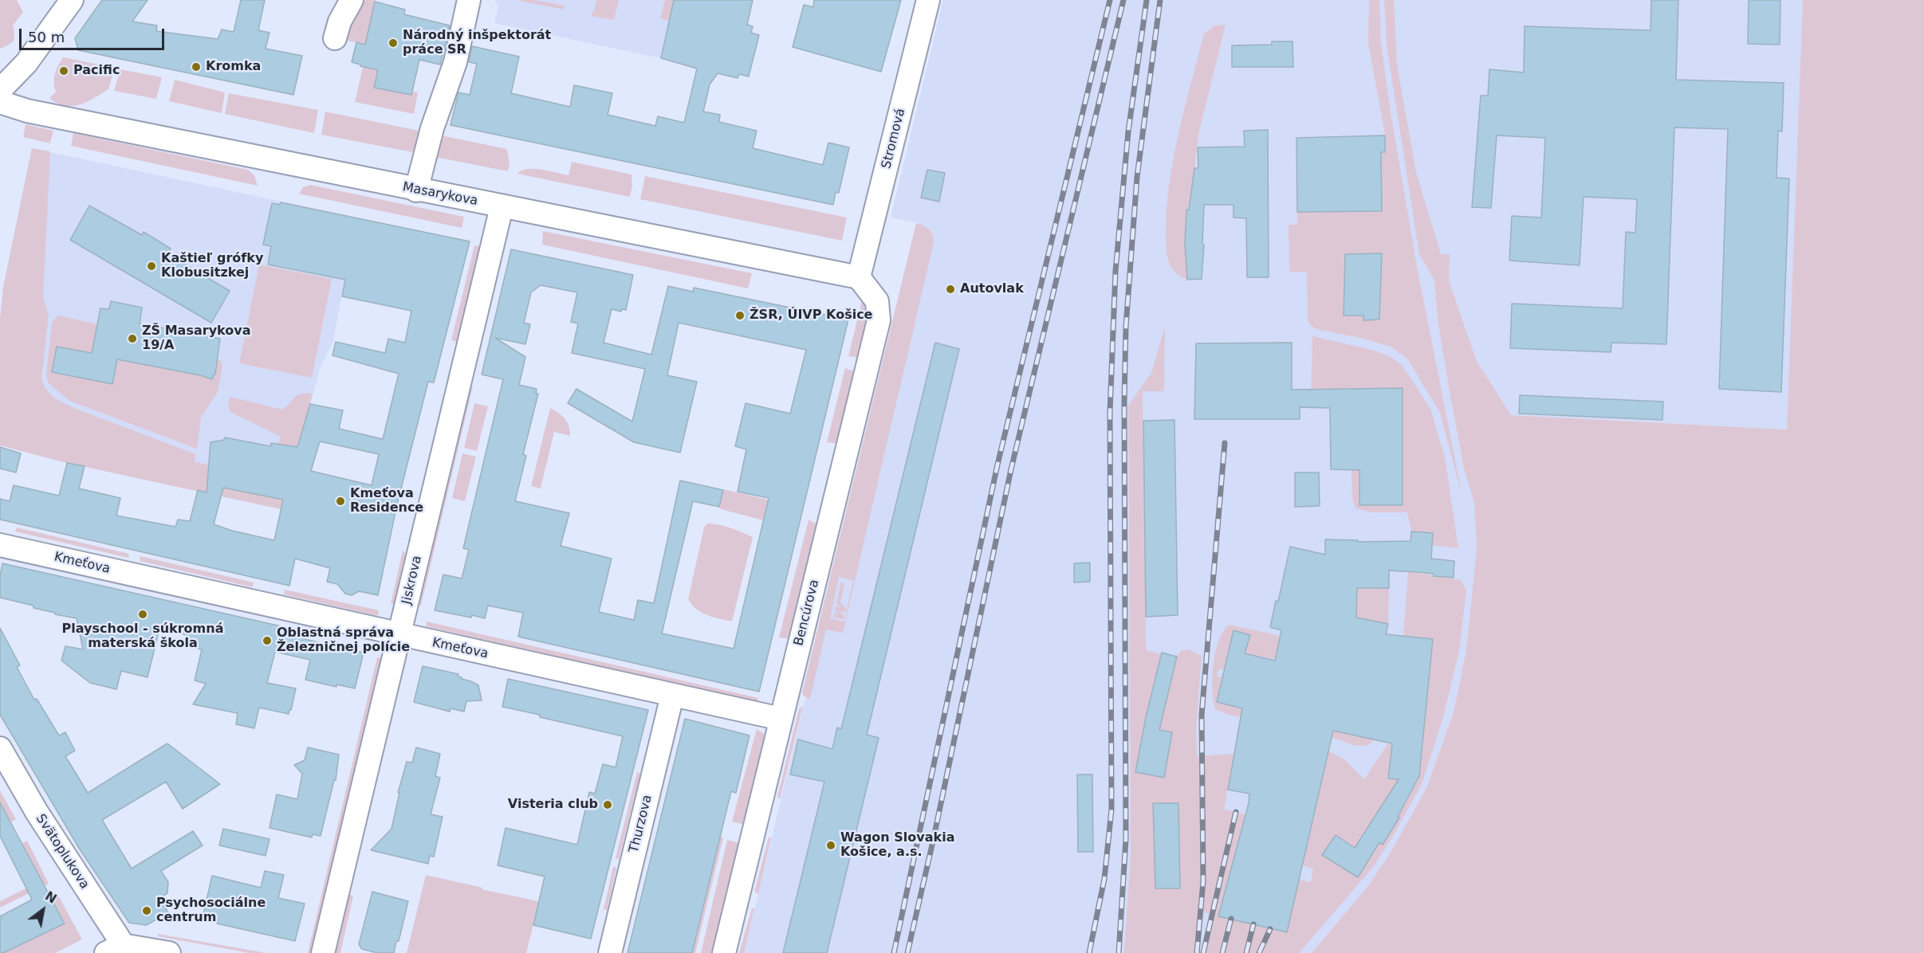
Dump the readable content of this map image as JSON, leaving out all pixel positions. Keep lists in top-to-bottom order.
{
  "streets": {
    "street": [
      "Stromová",
      "Masarykova",
      "Kmeťova",
      "Jiskrova",
      "Bencúrova",
      "Thurzova",
      "Svätoplukova"
    ]
  },
  "crossings": [
    ["Stromová", "Masarykova"],
    ["Stromová", "Bencúrova"],
    ["Masarykova", "Jiskrova"],
    ["Masarykova", "Bencúrova"],
    ["Kmeťova", "Jiskrova"],
    ["Kmeťova", "Bencúrova"],
    ["Kmeťova", "Thurzova"]
  ],
  "places": [
    "Národný inšpektorát práce SR",
    "Kromka",
    "Pacific",
    "Kaštieľ grófky Klobusitzkej",
    "Autovlak",
    "ŽSR, ÚIVP Košice",
    "ZŠ Masarykova 19/A",
    "Kmeťova Residence",
    "Playschool - súkromná materská škola",
    "Oblastná správa Železničnej polície",
    "Visteria club",
    "Wagon Slovakia Košice, a.s.",
    "Psychosociálne centrum"
  ],
  "scale_bar": "50 m",
  "north": "top right"
}
